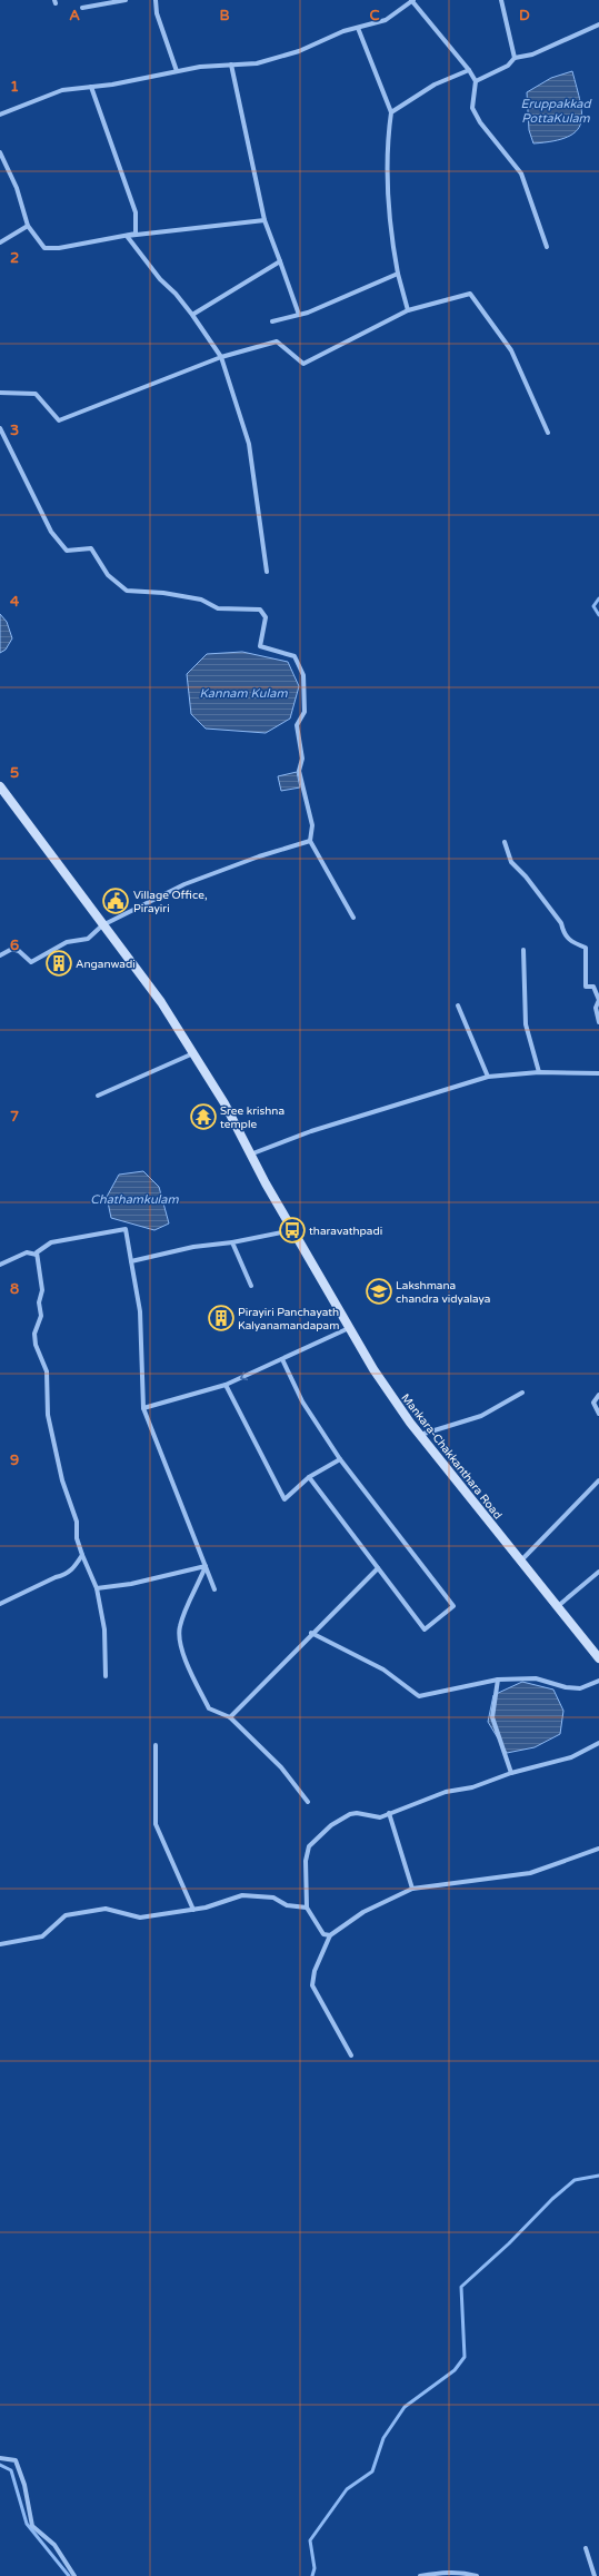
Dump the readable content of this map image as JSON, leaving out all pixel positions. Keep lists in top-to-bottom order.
{
  "streets": {
    "main road": ["Mankara-Chakkanthara Road"]
  },
  "water": ["Eruppakkad PottaKulam", "Kannam Kulam", "Chathamkulam"],
  "places": {
    "public building": ["Village Office, Pirayiri"],
    "building": ["Anganwadi", "Pirayiri Panchayath Kalyanamandapam"],
    "temple": ["Sree krishna temple"],
    "bus stop": ["tharavathpadi"],
    "school or university": ["Lakshmana chandra vidyalaya"]
  },
  "grid": {
    "columns": [
      "A",
      "B",
      "C",
      "D"
    ],
    "rows": [
      "1",
      "2",
      "3",
      "4",
      "5",
      "6",
      "7",
      "8",
      "9"
    ]
  }
}
